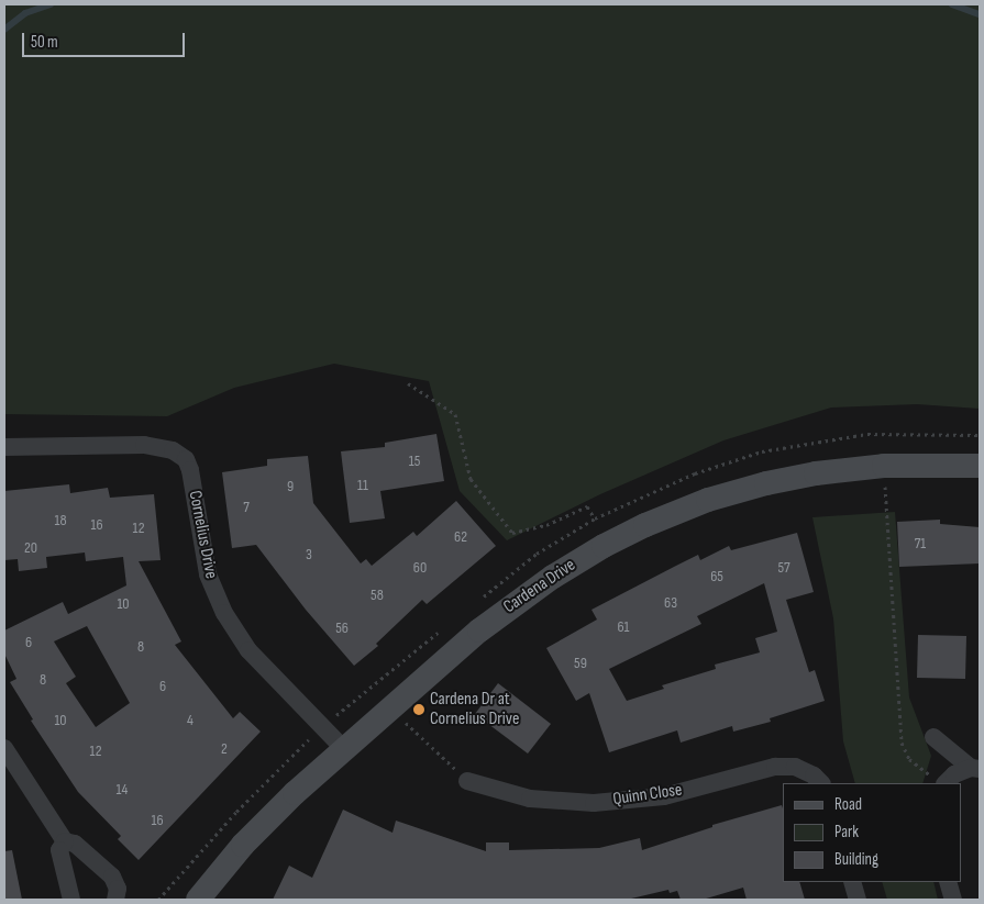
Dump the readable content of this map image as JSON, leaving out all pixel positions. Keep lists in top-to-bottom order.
{
  "streets": {
    "street": ["Cornelius Drive", "Cardena Drive", "Quinn Close"]
  },
  "crossings": [
    ["Cornelius Drive", "Cardena Drive"]
  ],
  "places": ["Cardena Dr at Cornelius Drive"],
  "house_numbers": [
    "15",
    "11",
    "9",
    "7",
    "18",
    "16",
    "12",
    "62",
    "71",
    "20",
    "3",
    "60",
    "57",
    "65",
    "58",
    "63",
    "10",
    "61",
    "56",
    "6",
    "8",
    "59",
    "8",
    "6",
    "10",
    "4",
    "2",
    "12",
    "14",
    "16"
  ],
  "legend": ["Road", "Park", "Building"],
  "scale_bar": "50 m"
}
